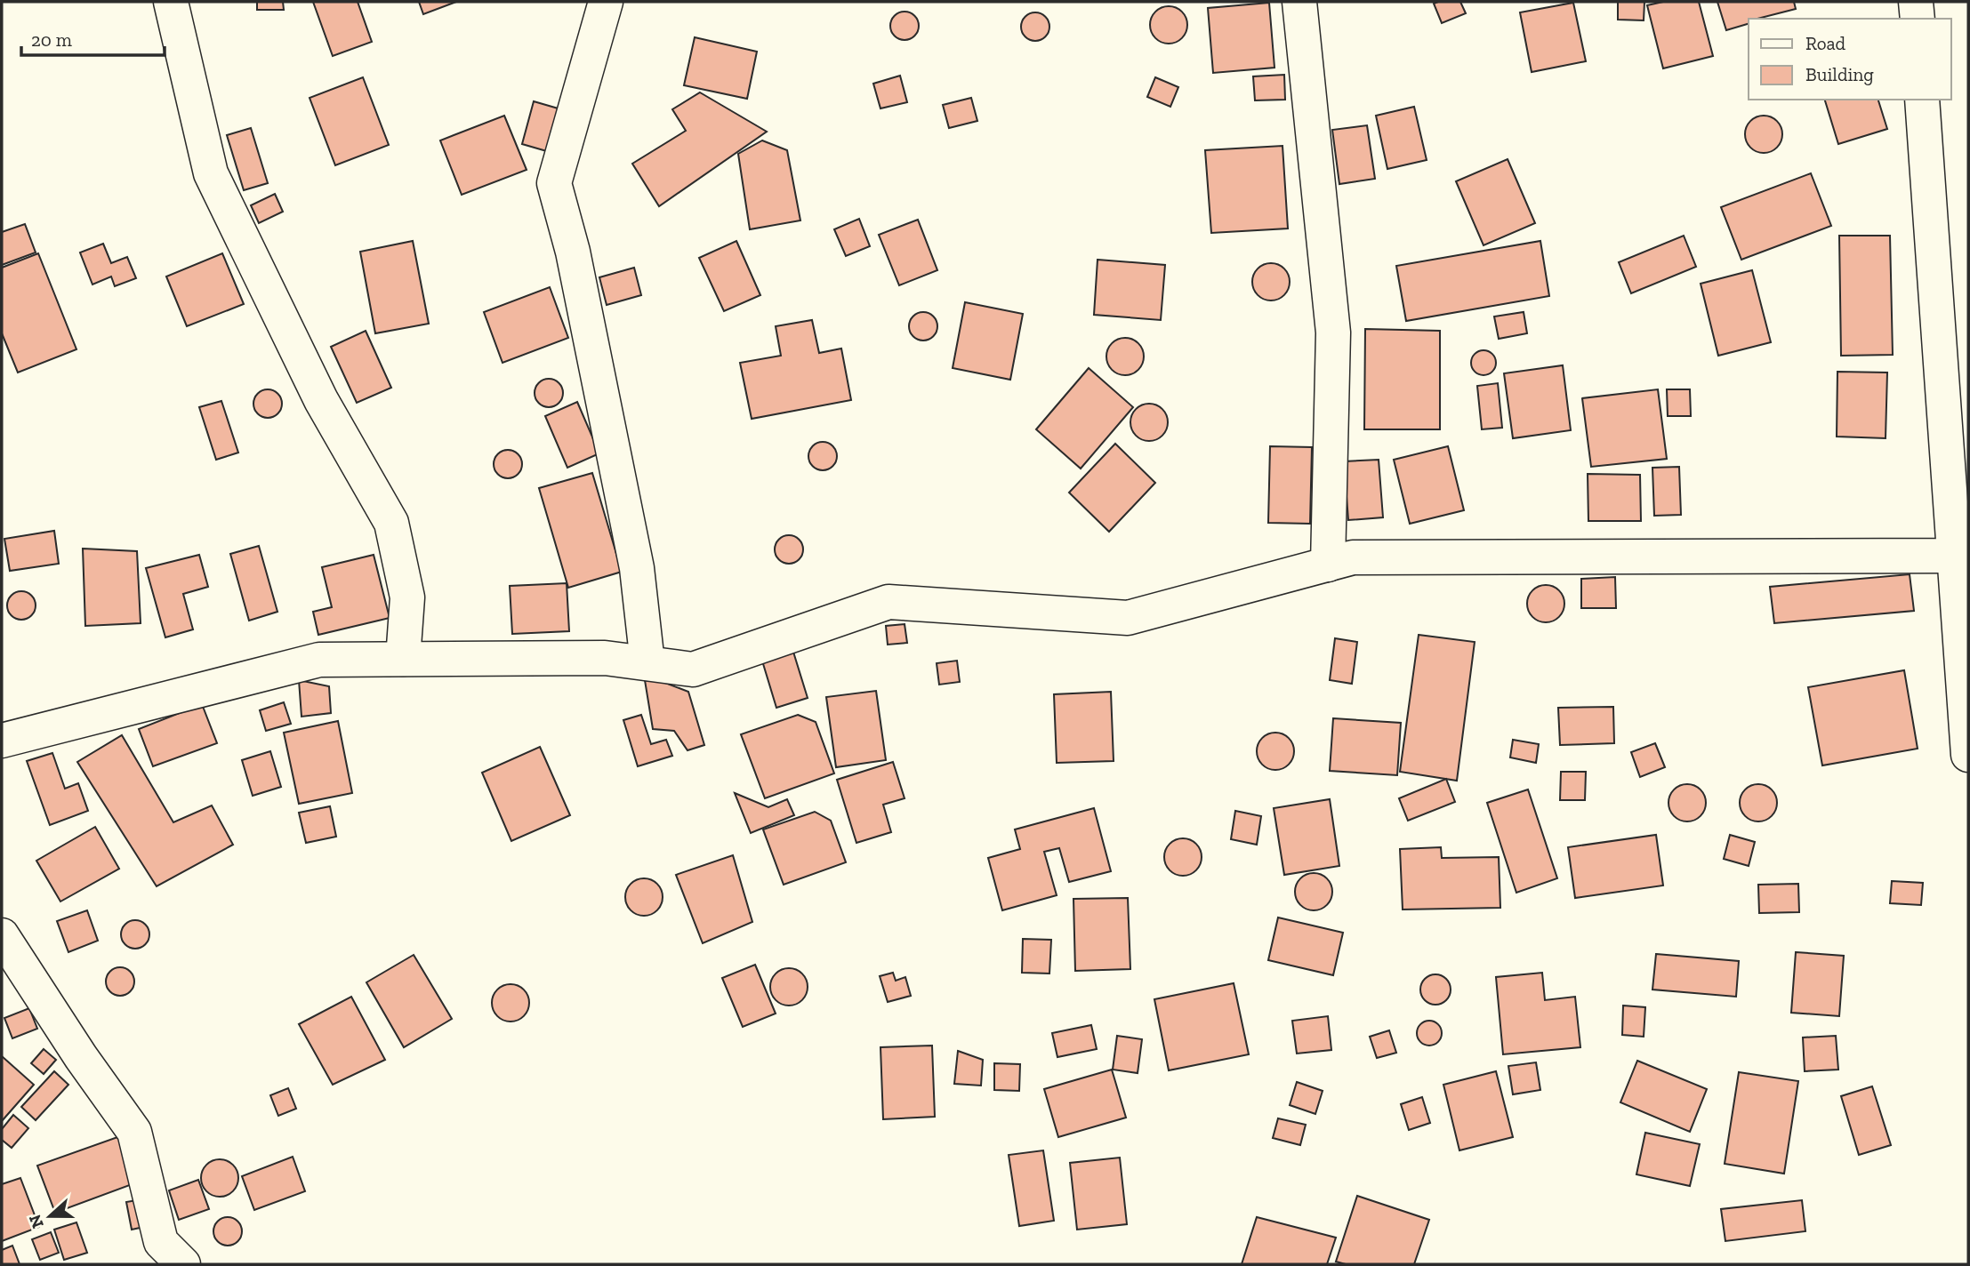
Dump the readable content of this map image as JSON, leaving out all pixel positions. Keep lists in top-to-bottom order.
{
  "legend": ["Road", "Building"],
  "scale_bar": "20 m",
  "north": "left"
}
